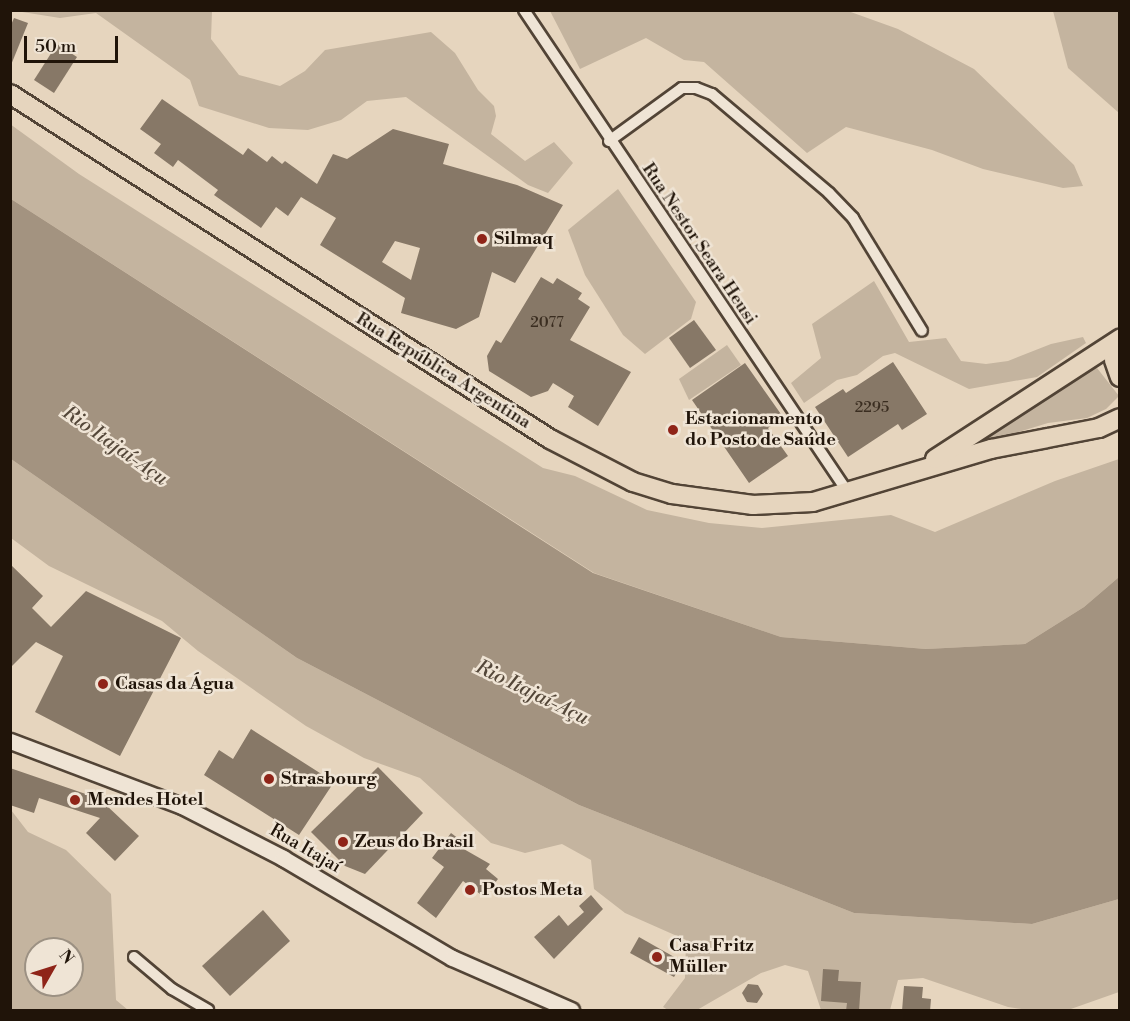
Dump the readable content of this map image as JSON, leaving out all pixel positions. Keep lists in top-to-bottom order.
{
  "streets": {
    "main road": ["Rua República Argentina", "Rua Itajaí"],
    "street": ["Rua Nestor Seara Heusi"]
  },
  "crossings": [
    ["Rua Nestor Seara Heusi", "Rua República Argentina"]
  ],
  "water": ["Rio Itajaí-Açu"],
  "places": [
    "Silmaq",
    "Estacionamento do Posto de Saúde",
    "Casas da Água",
    "Strasbourg",
    "Mendes Hotel",
    "Zeus do Brasil",
    "Postos Meta",
    "Casa Fritz Müller"
  ],
  "house_numbers": ["2077", "2295"],
  "scale_bar": "50 m",
  "north": "top right"
}
